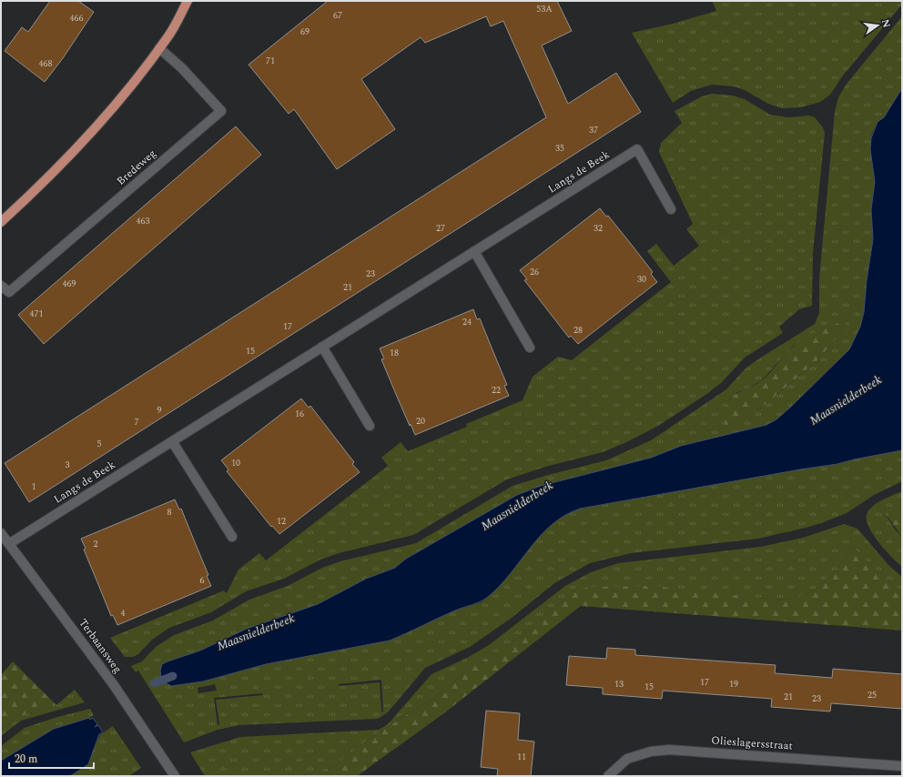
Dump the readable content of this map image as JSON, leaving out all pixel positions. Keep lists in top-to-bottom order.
{
  "streets": {
    "street": [
      "Bredeweg",
      "Langs de Beek",
      "Terbaansweg",
      "Olieslagersstraat"
    ]
  },
  "crossings": [
    ["Langs de Beek", "Terbaansweg"]
  ],
  "water": ["Maasnielderbeek"],
  "house_numbers": [
    "53A",
    "67",
    "466",
    "69",
    "71",
    "468",
    "37",
    "35",
    "463",
    "27",
    "32",
    "26",
    "23",
    "30",
    "469",
    "21",
    "471",
    "24",
    "17",
    "28",
    "15",
    "18",
    "22",
    "9",
    "16",
    "20",
    "7",
    "5",
    "10",
    "3",
    "1",
    "8",
    "12",
    "2",
    "6",
    "4",
    "17",
    "13",
    "19",
    "15",
    "25",
    "21",
    "23",
    "11"
  ],
  "scale_bar": "20 m",
  "north": "right"
}
